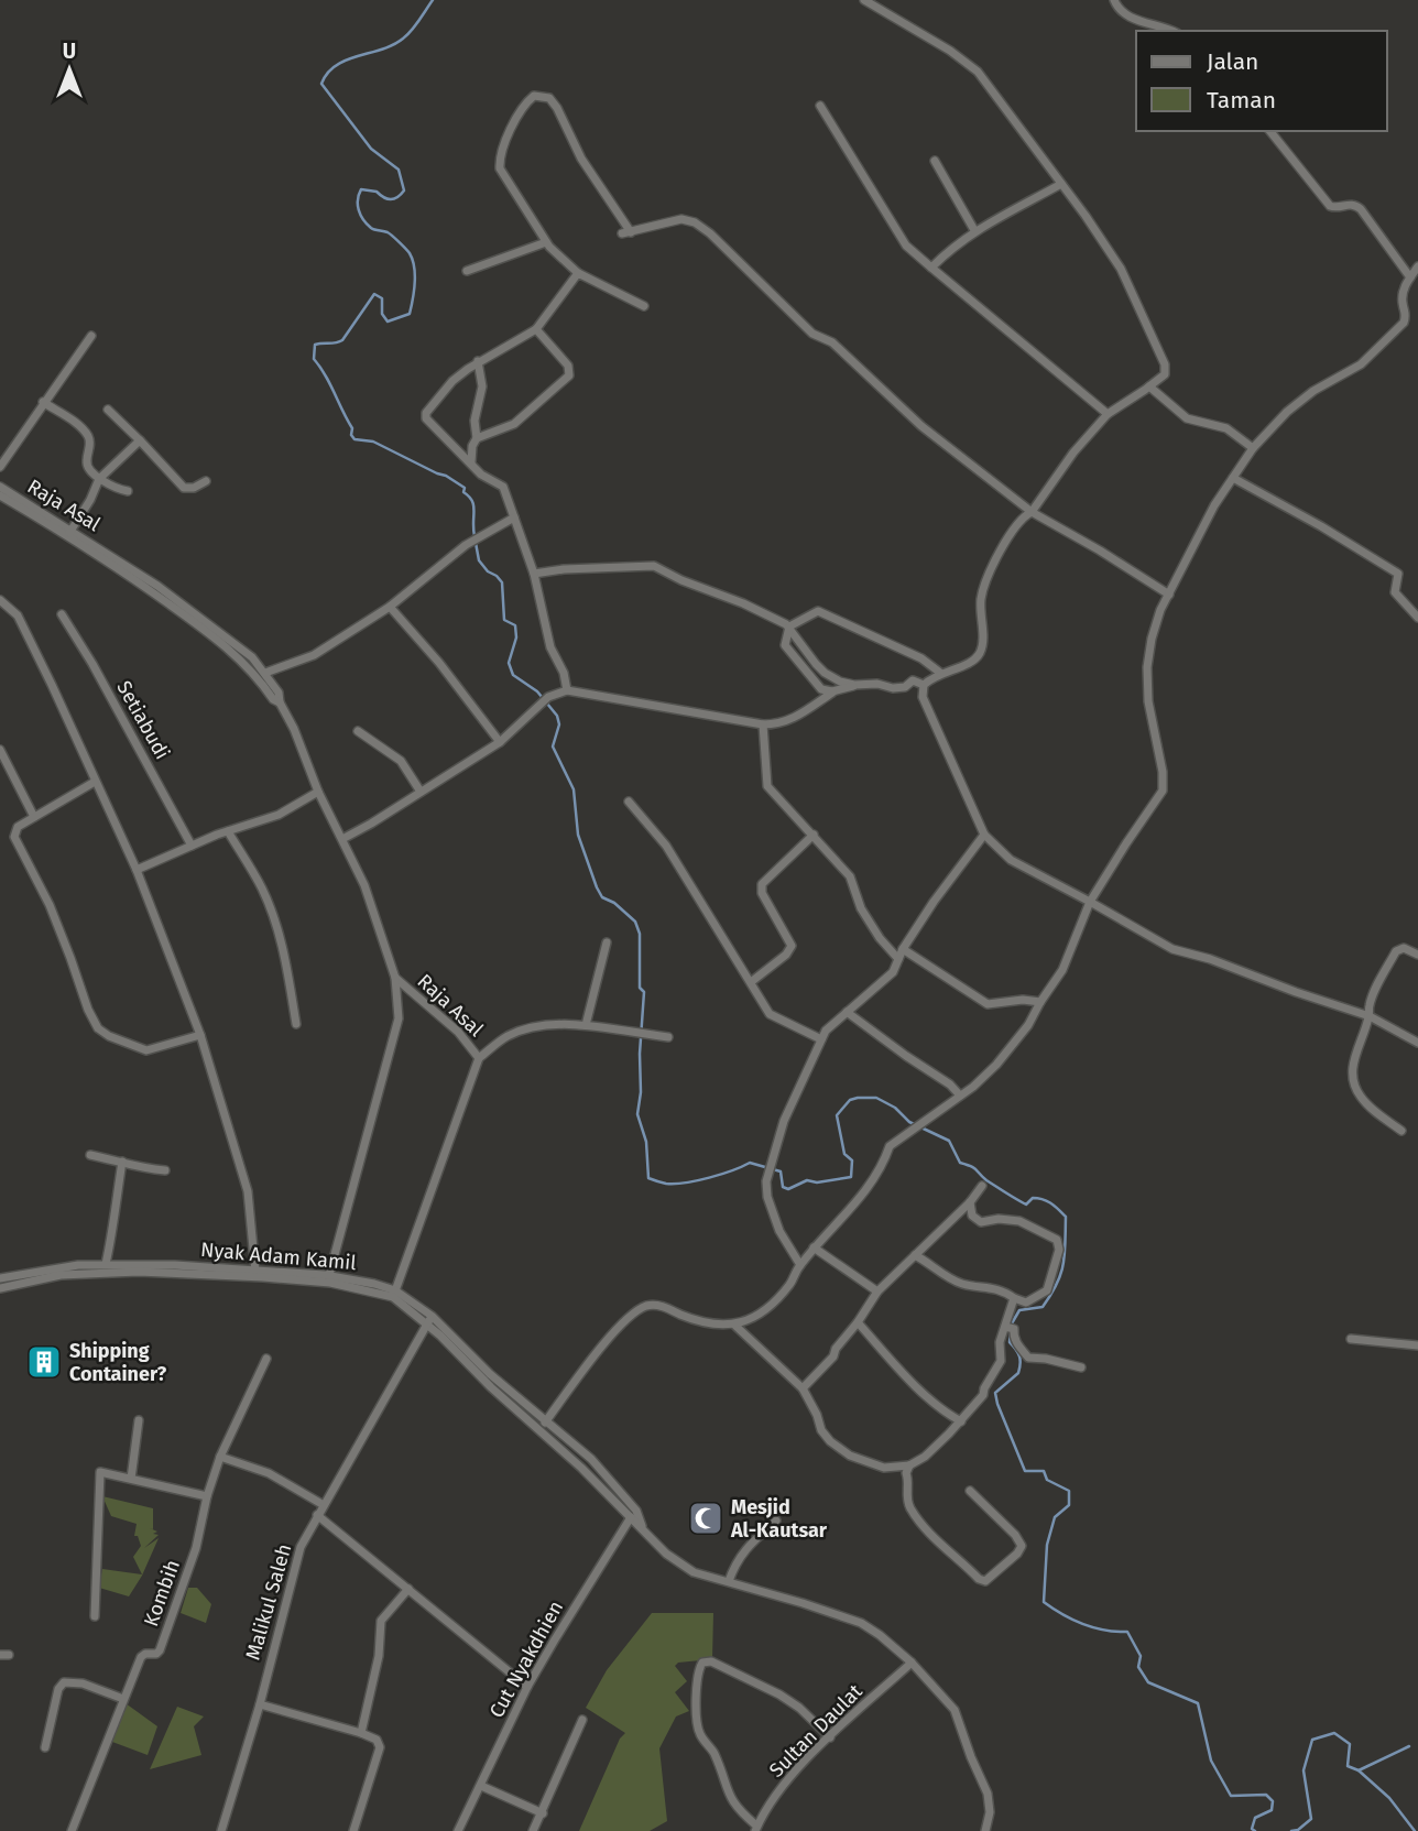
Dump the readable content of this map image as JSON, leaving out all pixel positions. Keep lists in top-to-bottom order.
{
  "streets": {
    "street": [
      "Raja Asal",
      "Setiabudi",
      "Nyak Adam Kamil",
      "Kombih",
      "Malikul Saleh",
      "Cut Nyakdhien",
      "Sultan Daulat"
    ]
  },
  "crossings": [
    ["Raja Asal", "Nyak Adam Kamil"],
    ["Nyak Adam Kamil", "Malikul Saleh"],
    ["Nyak Adam Kamil", "Cut Nyakdhien"]
  ],
  "places": {
    "building": ["Shipping Container?"],
    "mosque": ["Mesjid Al-Kautsar"]
  },
  "legend": ["Jalan", "Taman"],
  "north": "top"
}
